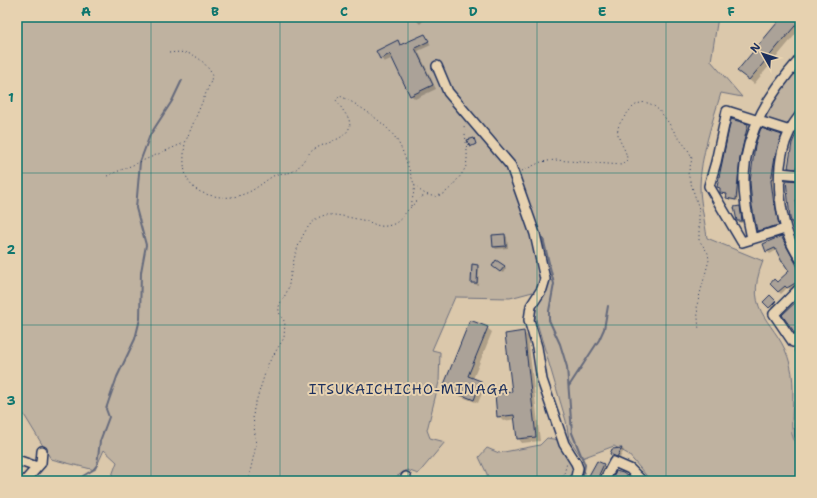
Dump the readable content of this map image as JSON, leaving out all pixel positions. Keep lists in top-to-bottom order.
{
  "districts": ["ITSUKAICHICHO-MINAGA"],
  "north": "top left",
  "grid": {
    "columns": [
      "A",
      "B",
      "C",
      "D",
      "E",
      "F"
    ],
    "rows": ["1", "2", "3"]
  }
}
